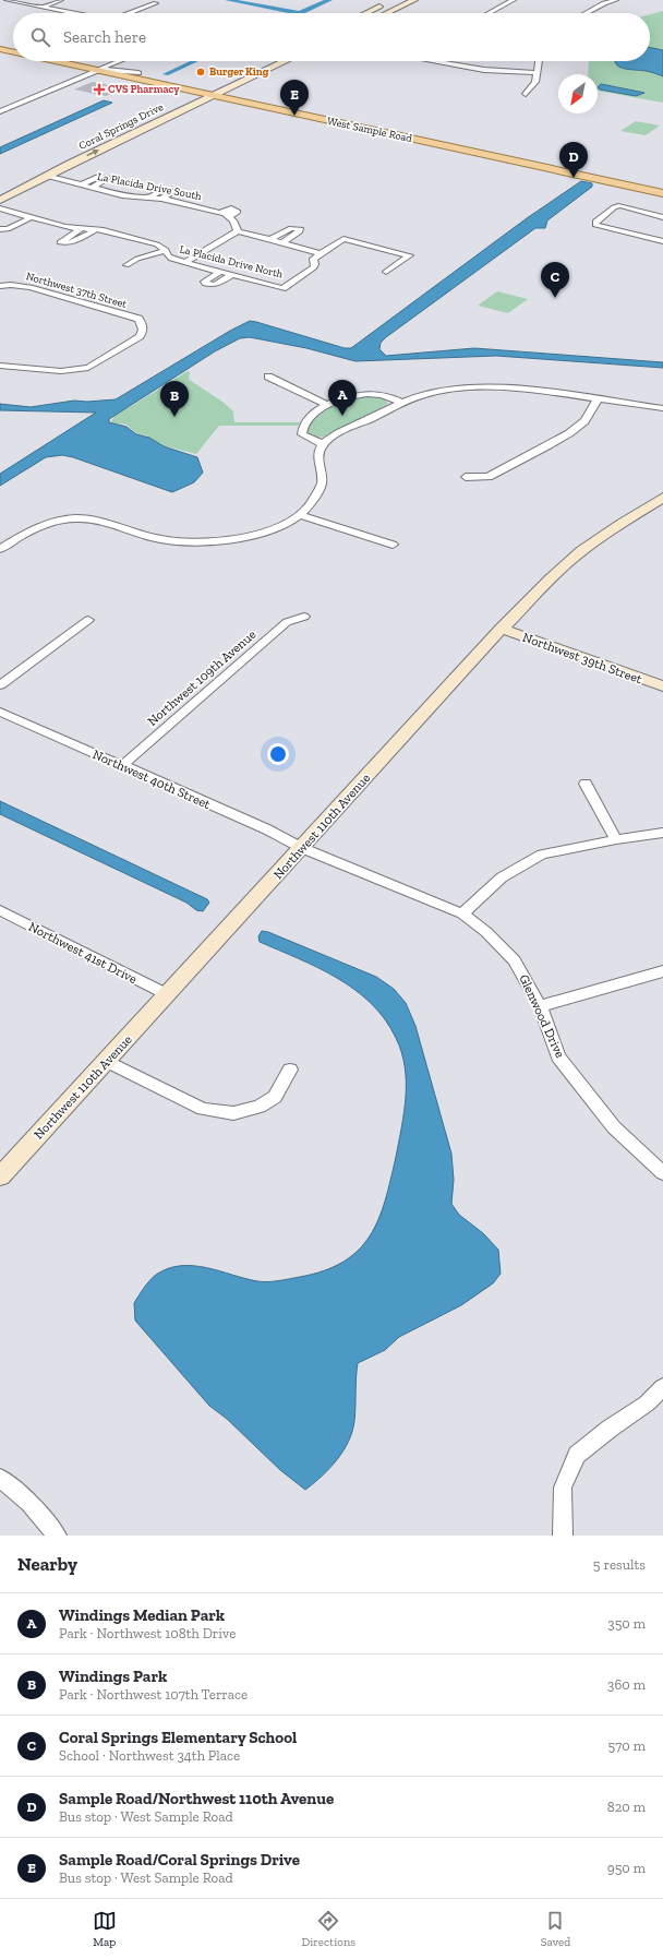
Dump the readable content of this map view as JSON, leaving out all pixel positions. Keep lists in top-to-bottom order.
{
  "streets": {
    "main road": [
      "Coral Springs Drive",
      "West Sample Road",
      "Northwest 39th Street",
      "Northwest 110th Avenue"
    ],
    "street": [
      "La Placida Drive South",
      "La Placida Drive North",
      "Northwest 37th Street",
      "Northwest 109th Avenue",
      "Northwest 40th Street",
      "Northwest 41st Drive",
      "Glenwood Drive"
    ]
  },
  "crossings": [
    ["Coral Springs Drive", "West Sample Road"],
    ["Coral Springs Drive", "La Placida Drive South"],
    ["Northwest 39th Street", "Northwest 110th Avenue"],
    ["Northwest 109th Avenue", "Northwest 40th Street"],
    ["Northwest 40th Street", "Northwest 110th Avenue"],
    ["Northwest 40th Street", "Glenwood Drive"],
    ["Northwest 110th Avenue", "Northwest 41st Drive"],
    ["Northwest 110th Avenue", "Glenwood Drive"]
  ],
  "places": {
    "other": ["Burger King"],
    "health": ["CVS Pharmacy"]
  },
  "north": "bottom left",
  "page": {
    "search": "Search here",
    "pins": [
      "E",
      "D",
      "C",
      "A",
      "B"
    ],
    "heading": ["Nearby", "5 results"],
    "list": [
      {
        "mark": "A",
        "name": "Windings Median Park",
        "note": "Park · Northwest 108th Drive",
        "value": "350 m"
      },
      {
        "mark": "B",
        "name": "Windings Park",
        "note": "Park · Northwest 107th Terrace",
        "value": "360 m"
      },
      {
        "mark": "C",
        "name": "Coral Springs Elementary School",
        "note": "School · Northwest 34th Place",
        "value": "570 m"
      },
      {
        "mark": "D",
        "name": "Sample Road/Northwest 110th Avenue",
        "note": "Bus stop · West Sample Road",
        "value": "820 m"
      },
      {
        "mark": "E",
        "name": "Sample Road/Coral Springs Drive",
        "note": "Bus stop · West Sample Road",
        "value": "950 m"
      }
    ],
    "nav": ["Map", "Directions", "Saved"]
  }
}
